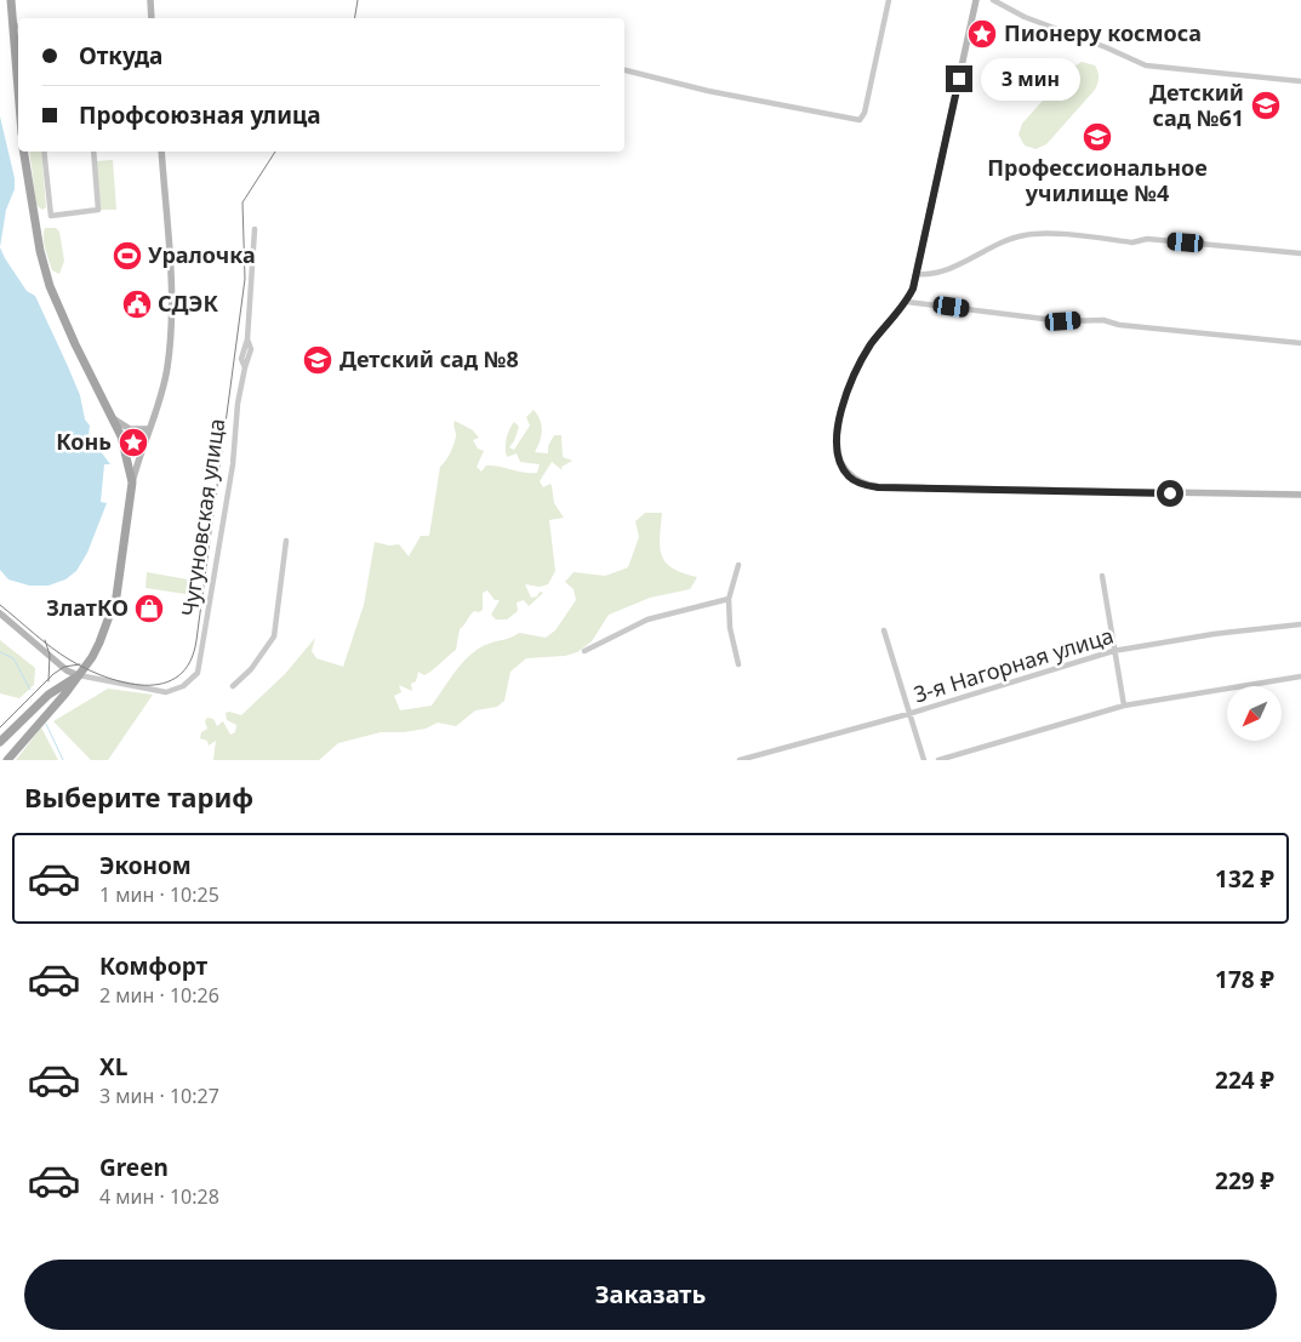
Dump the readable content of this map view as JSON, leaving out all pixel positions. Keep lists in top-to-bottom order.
{
  "streets": {
    "street": ["Чугуновская улица", "3-я Нагорная улица"]
  },
  "places": {
    "place": ["Пионеру космоса", "Конь"],
    "school or university": ["Детский сад №61", "Профессиональное училище №4", "Детский сад №8"],
    "sports": ["Уралочка"],
    "public building": ["СДЭК"],
    "shop": ["ЗлатКО"]
  },
  "north": "bottom left",
  "page": {
    "banner": ["Откуда", "Профсоюзная улица"],
    "bubble": "3 мин",
    "heading": "Выберите тариф",
    "list": [
      {
        "name": "Эконом",
        "note": "1 мин · 10:25",
        "value": "132 ₽"
      },
      {
        "name": "Комфорт",
        "note": "2 мин · 10:26",
        "value": "178 ₽"
      },
      {
        "name": "XL",
        "note": "3 мин · 10:27",
        "value": "224 ₽"
      },
      {
        "name": "Green",
        "note": "4 мин · 10:28",
        "value": "229 ₽"
      }
    ],
    "buttons": "Заказать"
  }
}
